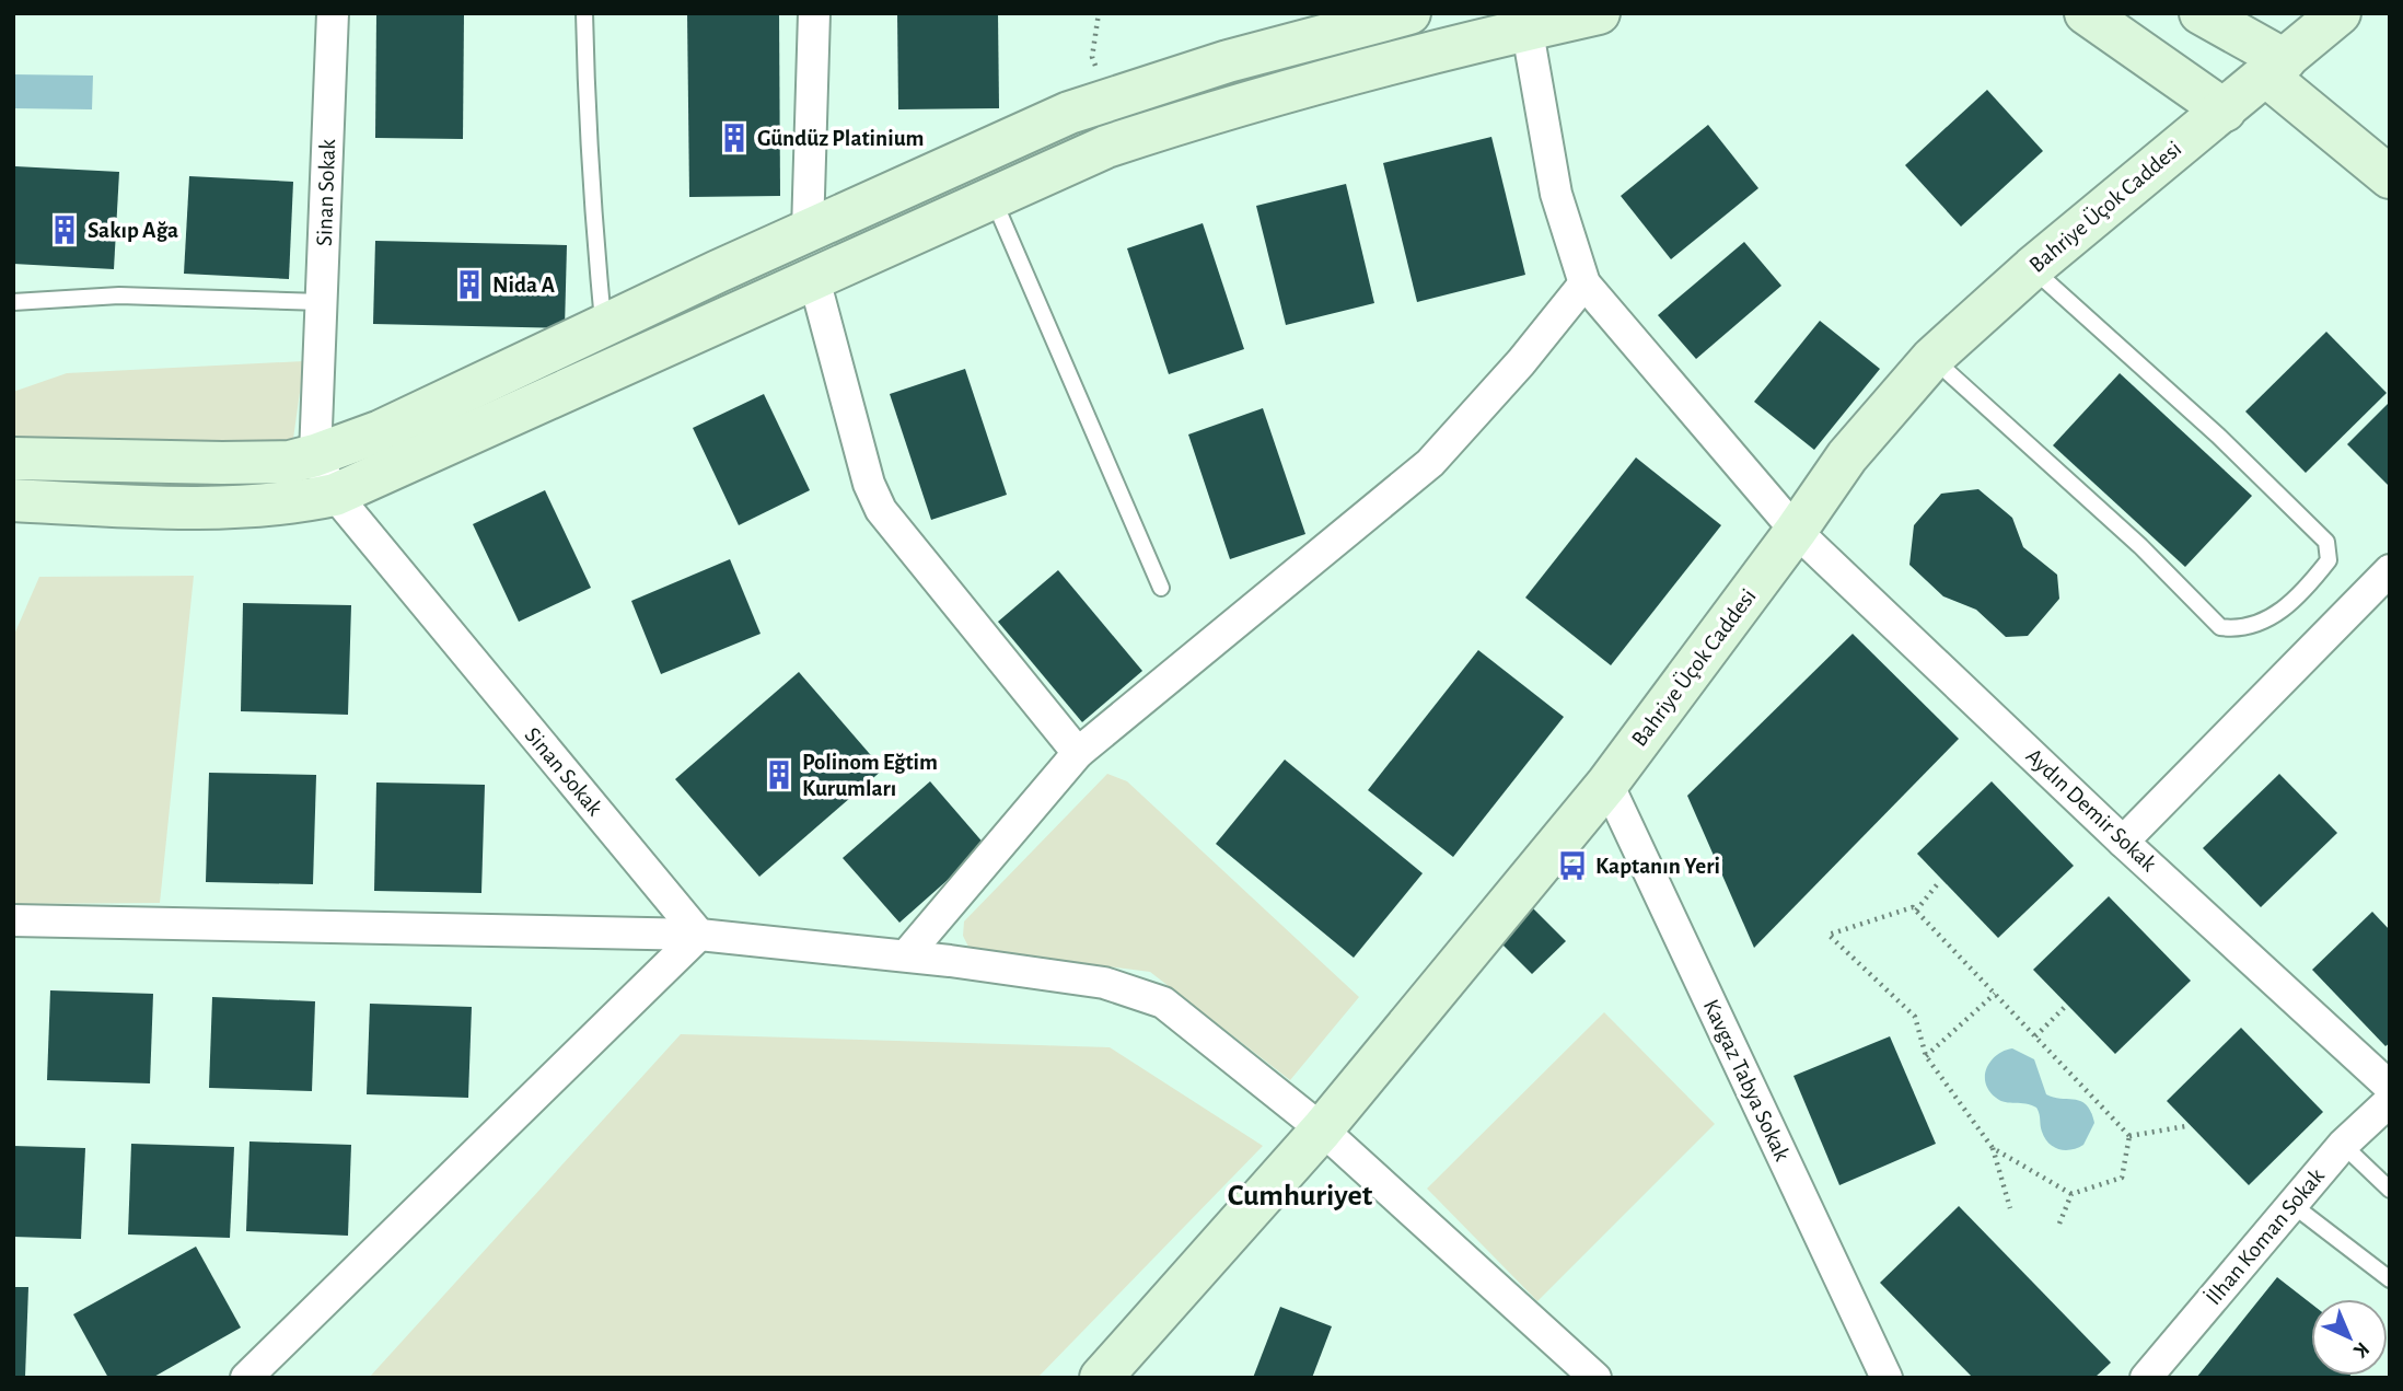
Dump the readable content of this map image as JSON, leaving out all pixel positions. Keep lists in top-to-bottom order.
{
  "streets": {
    "main road": ["Bahriye Üçok Caddesi"],
    "street": [
      "Sinan Sokak",
      "Aydın Demir Sokak",
      "Kavgaz Tabya Sokak",
      "İlhan Koman Sokak"
    ]
  },
  "crossings": [
    ["Bahriye Üçok Caddesi", "Aydın Demir Sokak"],
    ["Bahriye Üçok Caddesi", "Kavgaz Tabya Sokak"]
  ],
  "districts": ["Cumhuriyet"],
  "places": {
    "building": [
      "Gündüz Platinium",
      "Sakıp Ağa",
      "Nida A",
      "Polinom Eğtim Kurumları"
    ],
    "bus stop": ["Kaptanın Yeri"]
  },
  "north": "bottom right"
}
